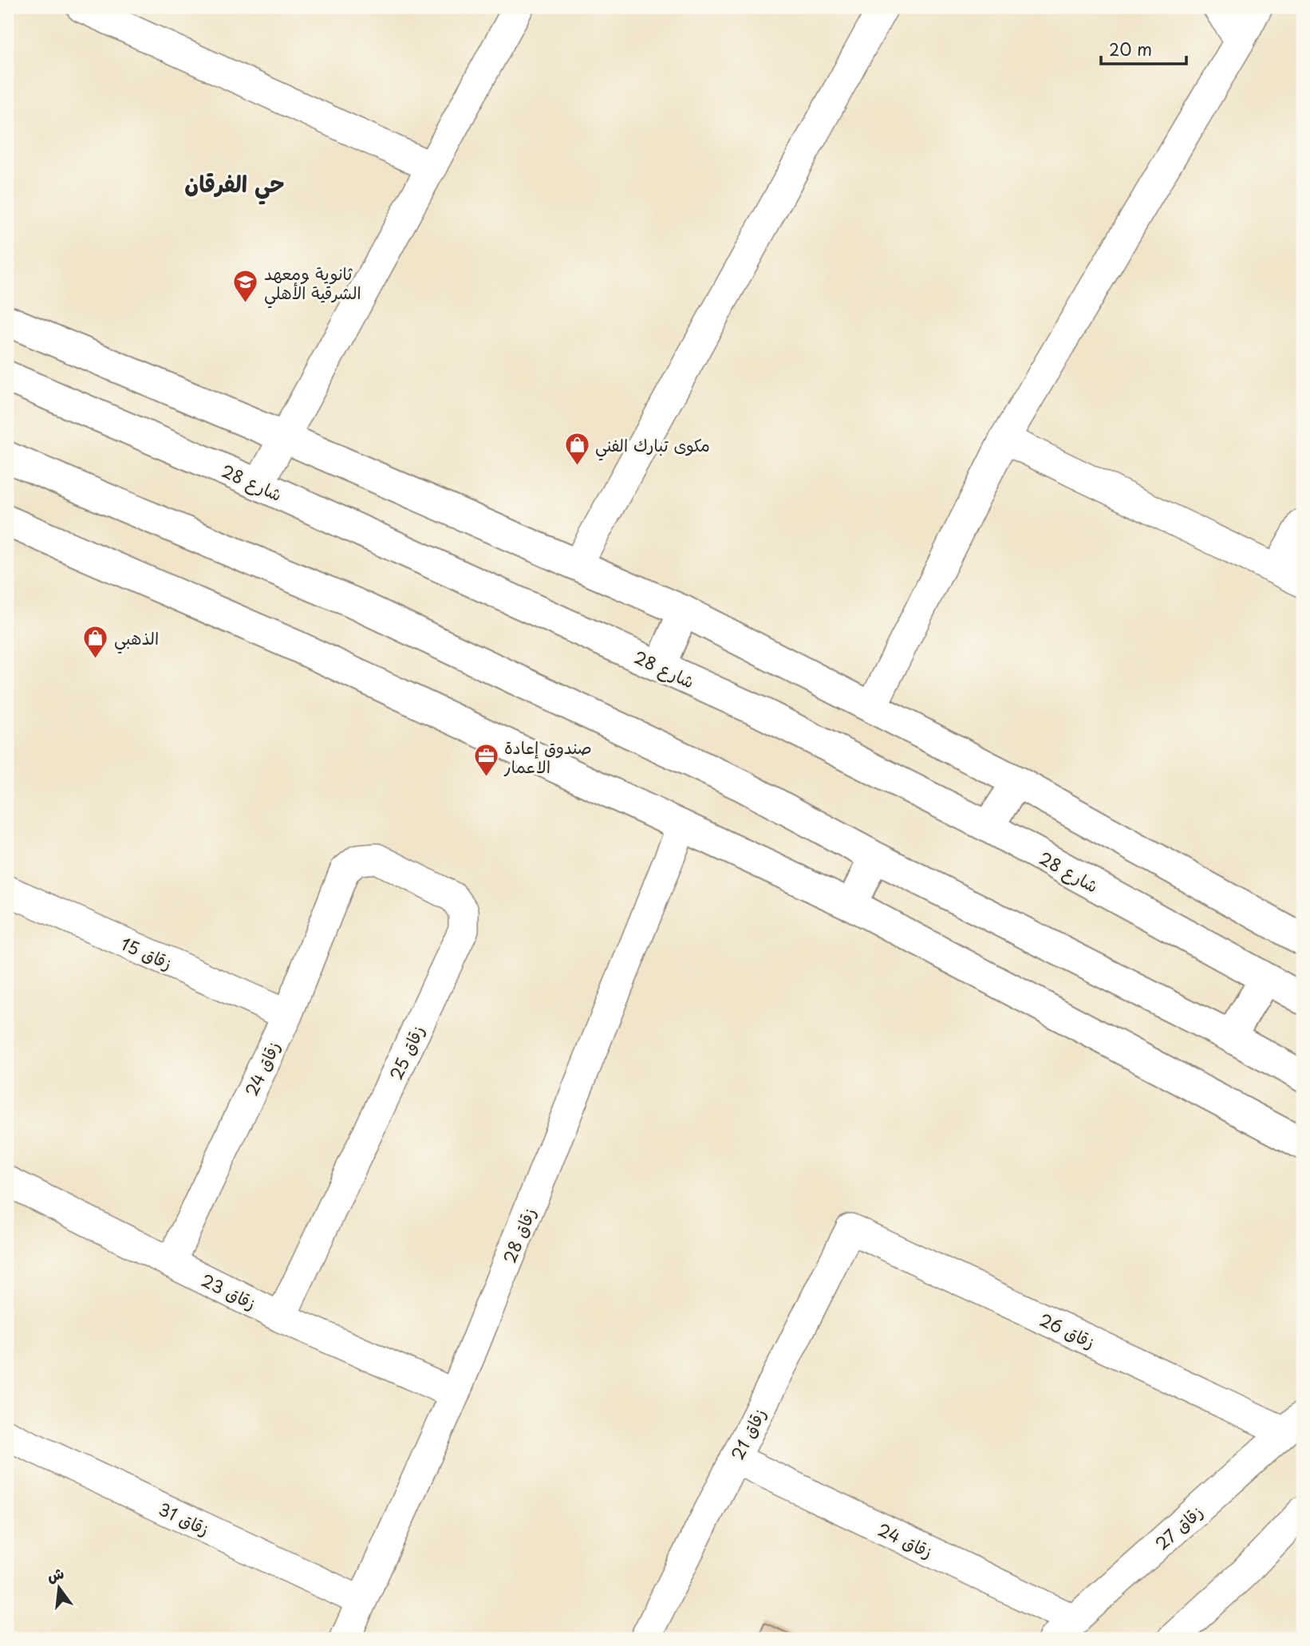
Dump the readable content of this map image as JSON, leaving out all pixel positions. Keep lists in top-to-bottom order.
{
  "streets": {
    "main road": ["شارع 28"],
    "street": [
      "زقاق 15",
      "زقاق 25",
      "زقاق 24",
      "زقاق 28",
      "زقاق 23",
      "زقاق 26",
      "زقاق 21",
      "زقاق 31",
      "زقاق 27"
    ]
  },
  "crossings": [
    ["زقاق 15", "زقاق 24"],
    ["زقاق 25", "زقاق 24"],
    ["زقاق 25", "زقاق 23"],
    ["زقاق 24", "زقاق 23"],
    ["زقاق 24", "زقاق 21"],
    ["زقاق 24", "زقاق 27"],
    ["زقاق 28", "زقاق 23"],
    ["زقاق 28", "زقاق 31"],
    ["زقاق 26", "زقاق 21"],
    ["زقاق 26", "زقاق 27"]
  ],
  "districts": ["حي الفرقان"],
  "places": {
    "school or university": ["ثانوية ومعهد الشرقية الأهلي"],
    "shop": ["مكوى تبارك الفني", "الذهبي"],
    "office": ["صندوق إعادة الاعمار"]
  },
  "scale_bar": "20 m",
  "north": "top"
}
